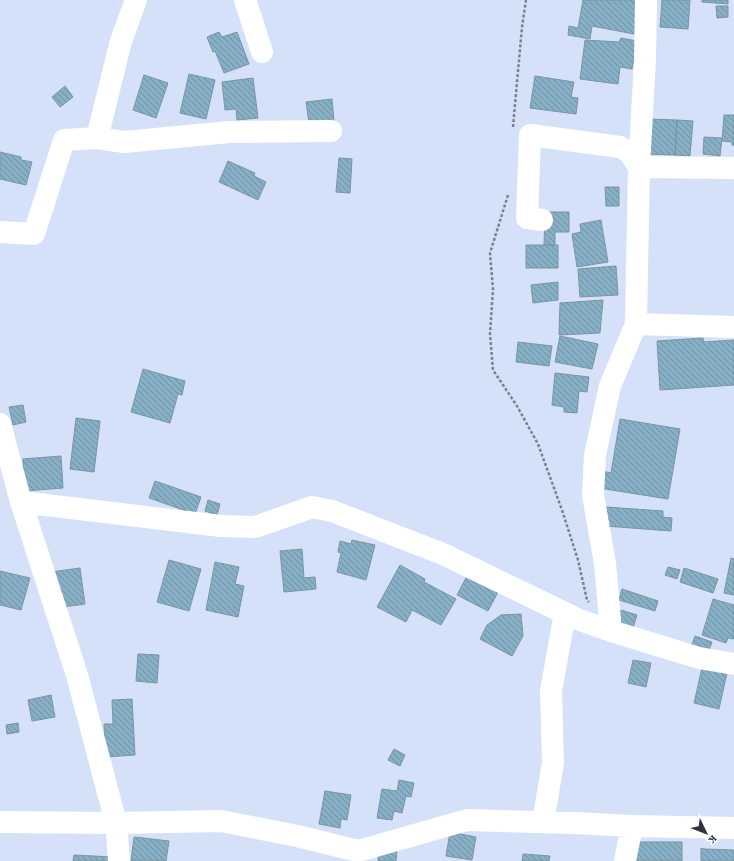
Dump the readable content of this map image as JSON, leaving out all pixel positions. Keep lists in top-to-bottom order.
{
  "north": "bottom right"
}
